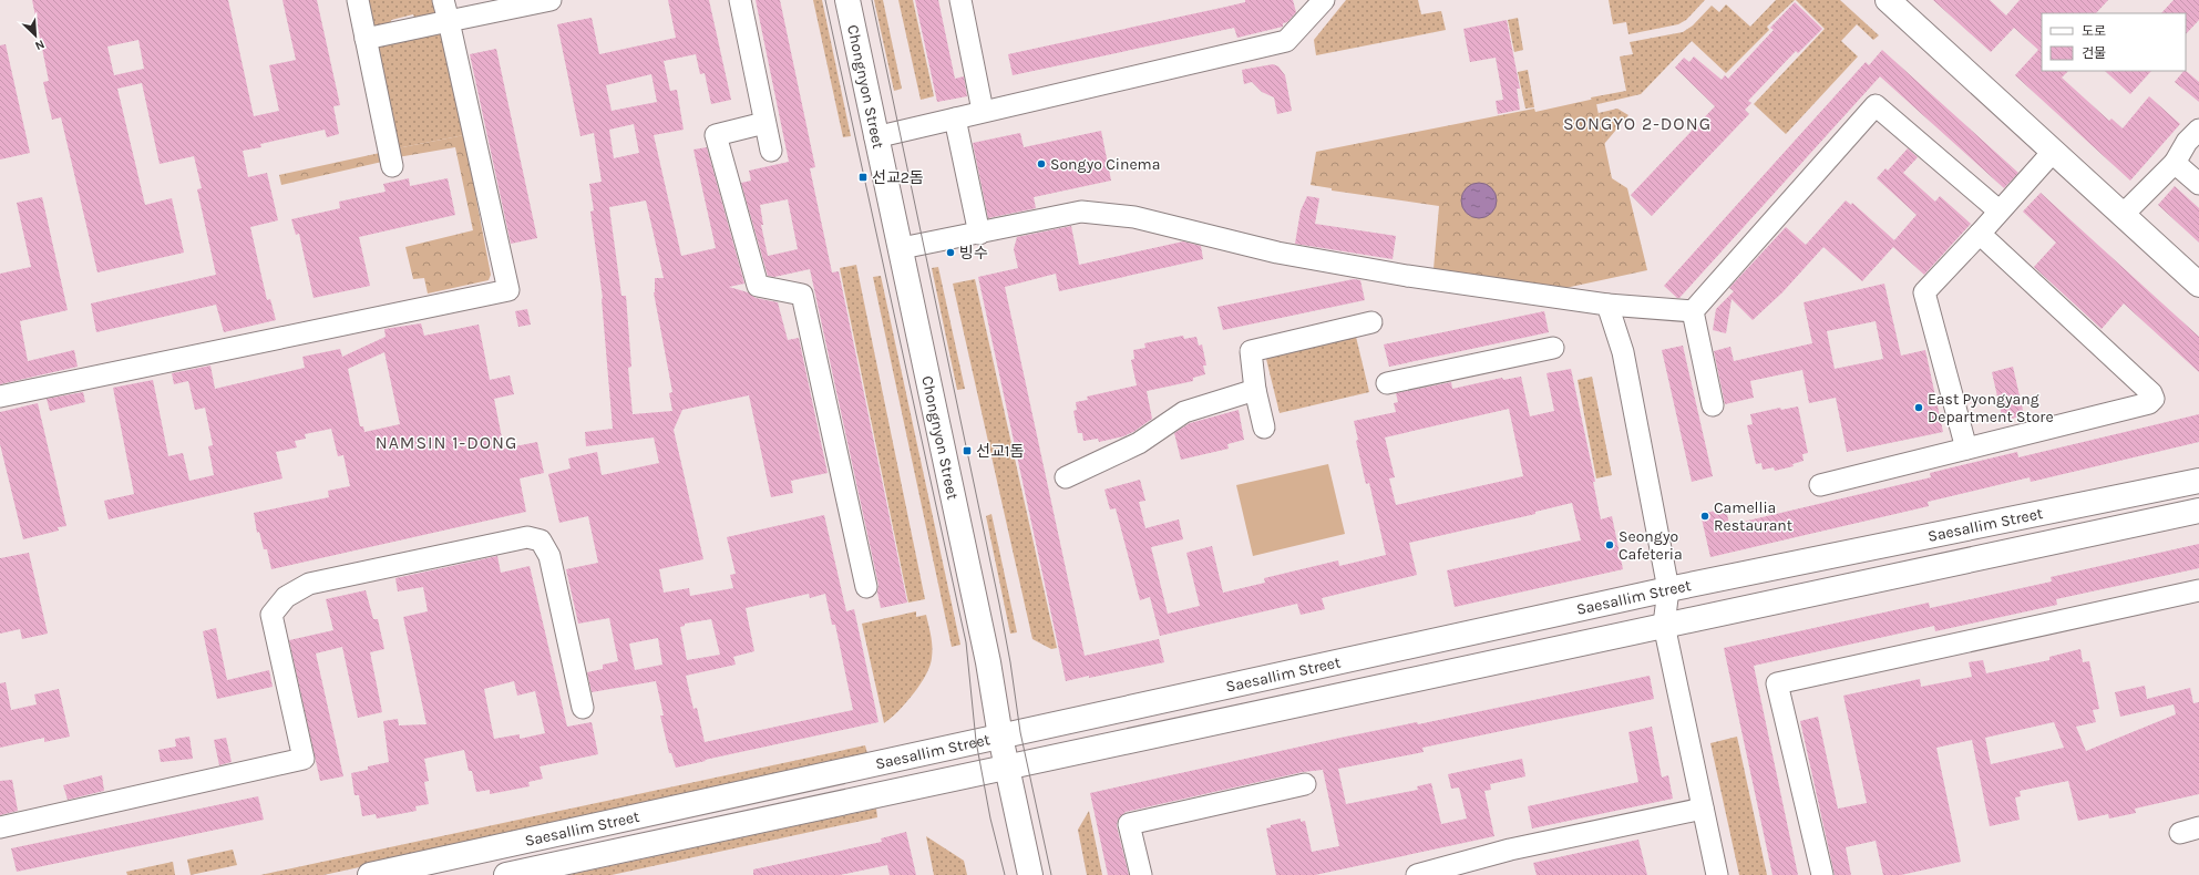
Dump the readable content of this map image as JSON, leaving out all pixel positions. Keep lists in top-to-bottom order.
{
  "streets": {
    "main road": ["Chongnyon Street", "Saesallim Street"]
  },
  "crossings": [
    ["Chongnyon Street", "Saesallim Street"]
  ],
  "districts": ["SONGYO 2-DONG", "NAMSIN 1-DONG"],
  "places": {
    "other": [
      "Songyo Cinema",
      "빙수",
      "East Pyongyang Department Store",
      "Camellia Restaurant",
      "Seongyo Cafeteria"
    ],
    "transit": ["선교2돔", "선교1돔"]
  },
  "legend": ["도로", "건물"],
  "north": "bottom right"
}
